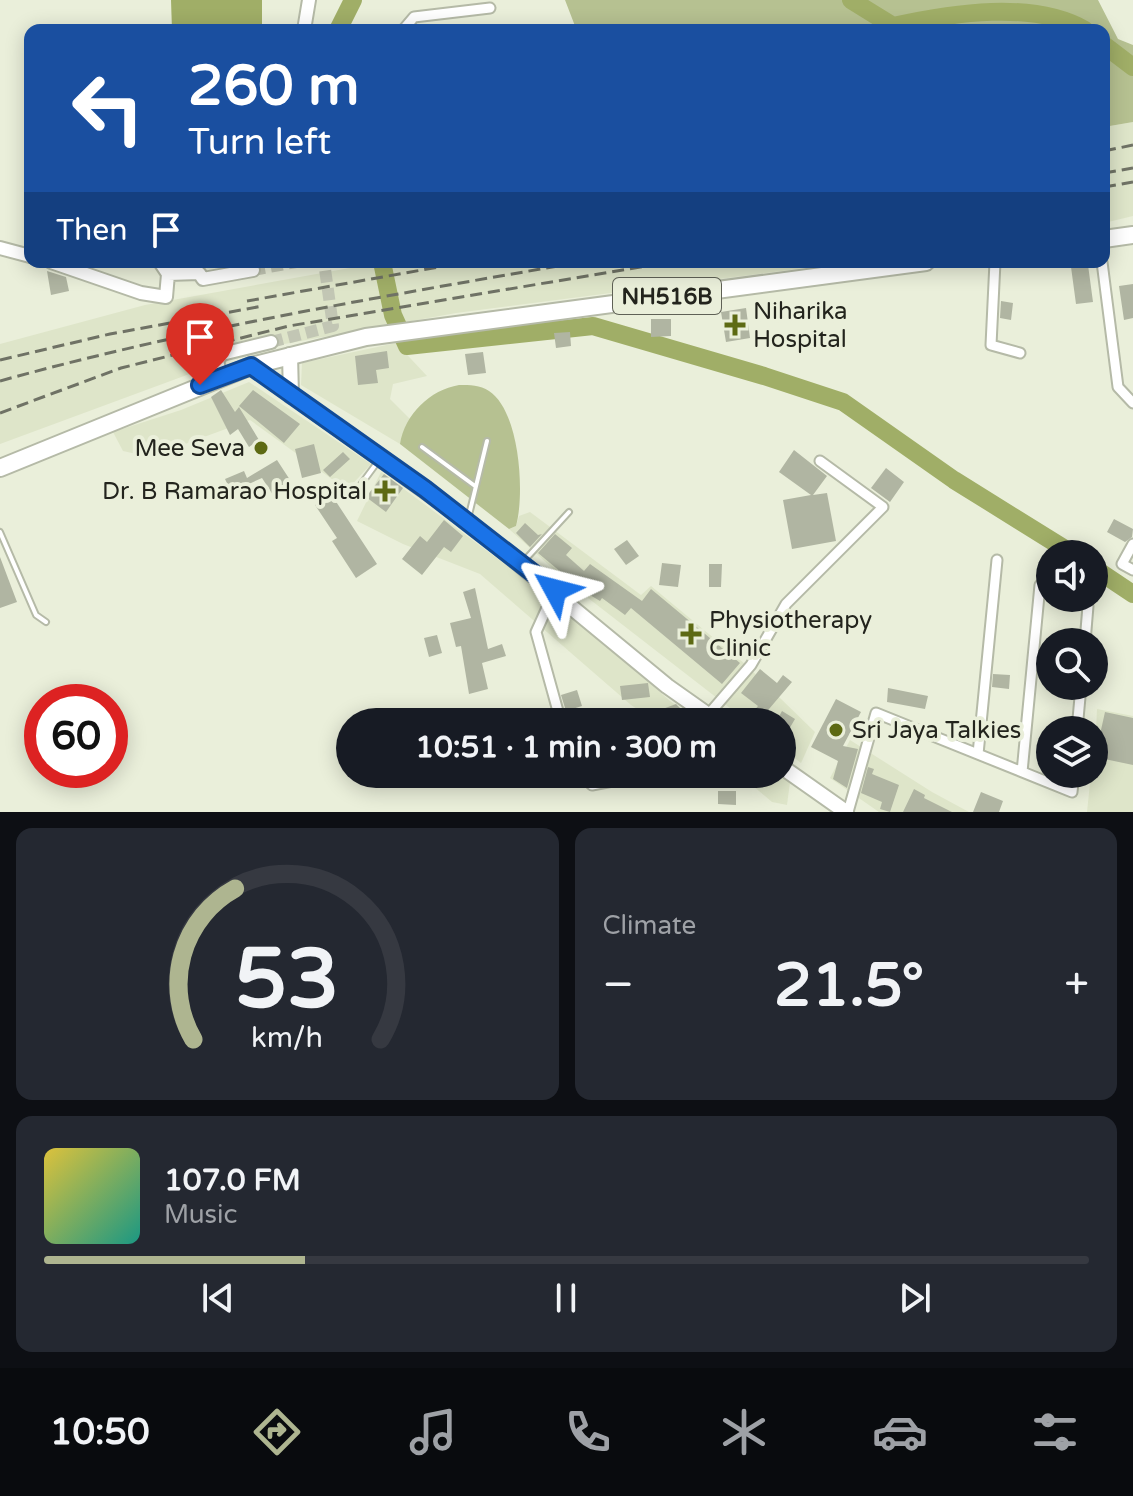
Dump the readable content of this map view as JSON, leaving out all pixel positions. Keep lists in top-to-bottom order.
{
  "streets": {
    "highway": ["NH516B"]
  },
  "places": {
    "health": ["Niharika Hospital", "Dr. B Ramarao Hospital", "Physiotherapy Clinic"],
    "other": ["Mee Seva", "Sri Jaya Talkies"]
  },
  "page": {
    "turn": ["260 m", "Turn left"],
    "then": "Then",
    "limit": "60",
    "trip": "10:51 · 1 min · 300 m",
    "tile": "Climate",
    "heat": ["−", "21.5°", "+"],
    "song": ["107.0 FM", "Music"],
    "tabs": "10:50",
    "gauge": ["53", "km/h"]
  }
}
